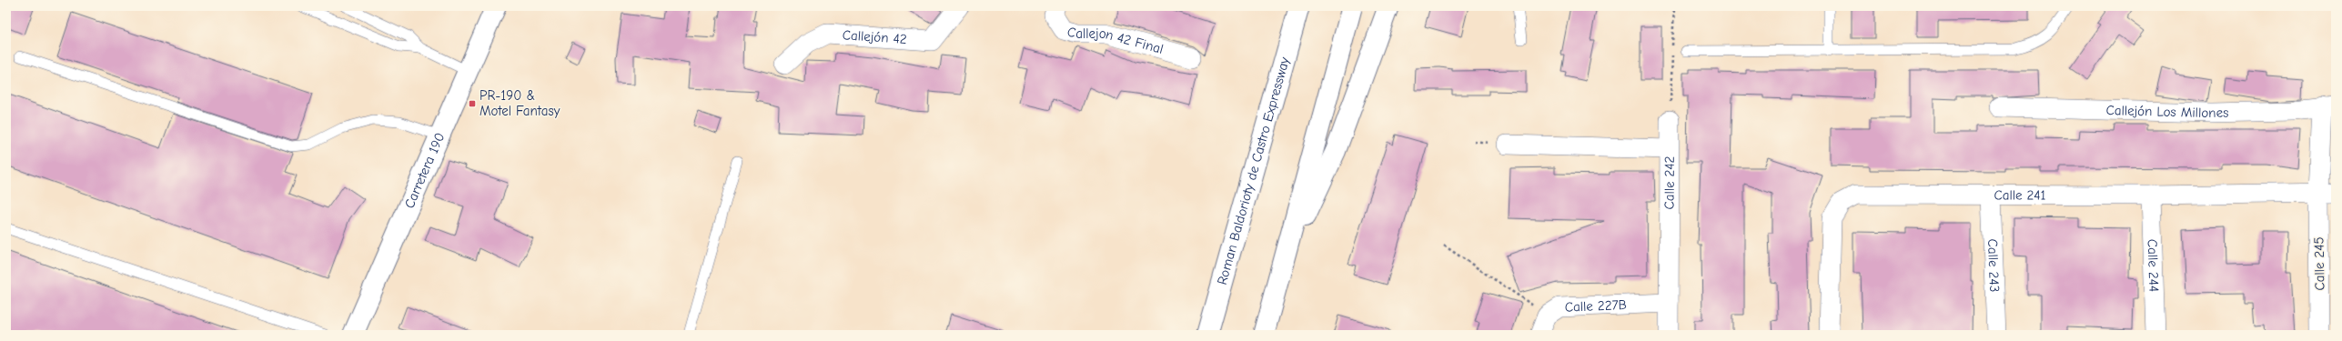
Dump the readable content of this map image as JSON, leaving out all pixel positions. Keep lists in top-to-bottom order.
{
  "streets": {
    "main road": ["Roman Baldorioty de Castro Expressway", "Carretera 190"],
    "street": [
      "Callejón 42",
      "Callejon 42 Final",
      "Callejón Los Millones",
      "Calle 242",
      "Calle 241",
      "Calle 245",
      "Calle 243",
      "Calle 244",
      "Calle 227B"
    ]
  },
  "crossings": [
    ["Callejón Los Millones", "Calle 245"],
    ["Calle 242", "Calle 227B"],
    ["Calle 241", "Calle 245"],
    ["Calle 241", "Calle 243"],
    ["Calle 241", "Calle 244"]
  ],
  "places": {
    "transit": ["PR-190 & Motel Fantasy"]
  }
}
